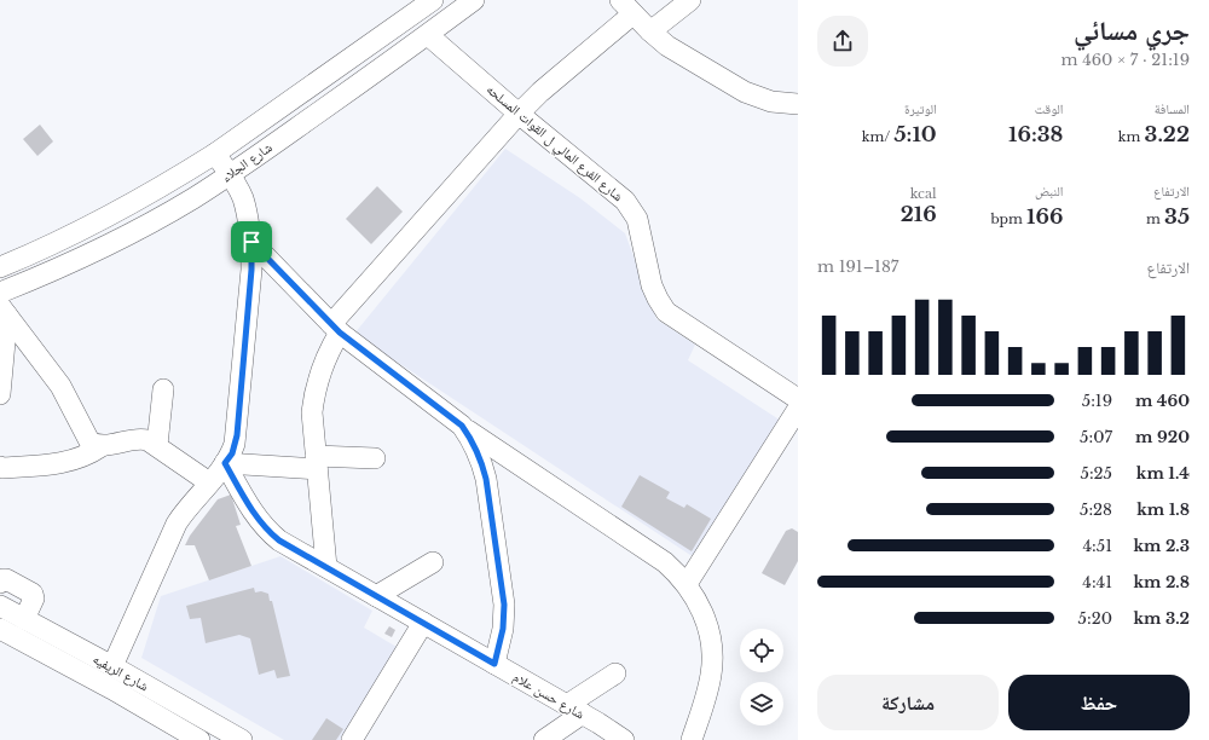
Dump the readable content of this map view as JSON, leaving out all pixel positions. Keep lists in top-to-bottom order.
{
  "streets": {
    "street": [
      "شارع الفرع المالي ل القوات المسلحه",
      "شارع الجلاء",
      "شارع الريفيه",
      "شارع حسن علام"
    ]
  },
  "crossings": [
    ["شارع الفرع المالي ل القوات المسلحه", "شارع الجلاء"]
  ],
  "page": {
    "heading": ["جري مسائي", "21:19 · 7 × 460 m"],
    "stats": [
      ["المسافة", "3.22 km"],
      ["الوقت", "16:38"],
      ["الوتيرة", "5:10 /km"],
      ["الارتفاع", "35 m"],
      ["النبض", "166 bpm"],
      ["kcal", "216"]
    ],
    "chart": ["الارتفاع", "187–191 m"],
    "list": [
      {
        "name": "460 m",
        "note": "5:19"
      },
      {
        "name": "920 m",
        "note": "5:07"
      },
      {
        "name": "1.4 km",
        "note": "5:25"
      },
      {
        "name": "1.8 km",
        "note": "5:28"
      },
      {
        "name": "2.3 km",
        "note": "4:51"
      },
      {
        "name": "2.8 km",
        "note": "4:41"
      },
      {
        "name": "3.2 km",
        "note": "5:20"
      }
    ],
    "buttons": ["حفظ", "مشاركة"]
  }
}
